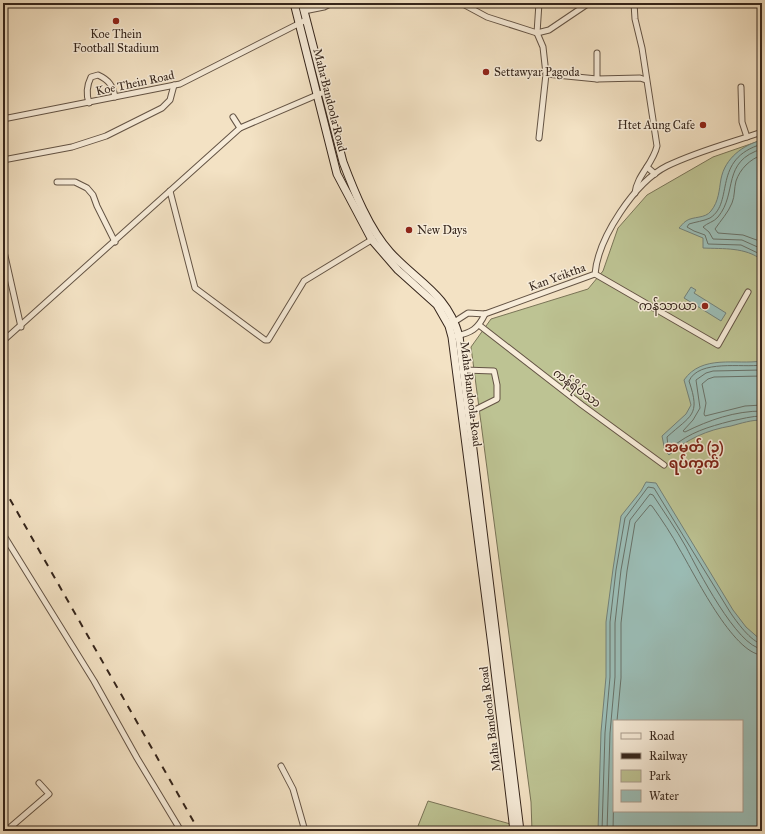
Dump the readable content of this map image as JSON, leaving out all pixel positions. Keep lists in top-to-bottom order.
{
  "streets": {
    "main road": ["Maha Bandoola Road"],
    "street": ["Koe Thein Road", "Kan Yeiktha", "ကန်ရိပ်သာ"]
  },
  "crossings": [
    ["Koe Thein Road", "Maha Bandoola Road"],
    ["Maha Bandoola Road", "Kan Yeiktha"]
  ],
  "districts": ["အမှတ် (၃) ရပ်ကွက်"],
  "places": [
    "Koe Thein Football Stadium",
    "Settawyar Pagoda",
    "Htet Aung Cafe",
    "New Days",
    "ကန်သာယာ"
  ],
  "legend": [
    "Road",
    "Railway",
    "Park",
    "Water"
  ]
}
